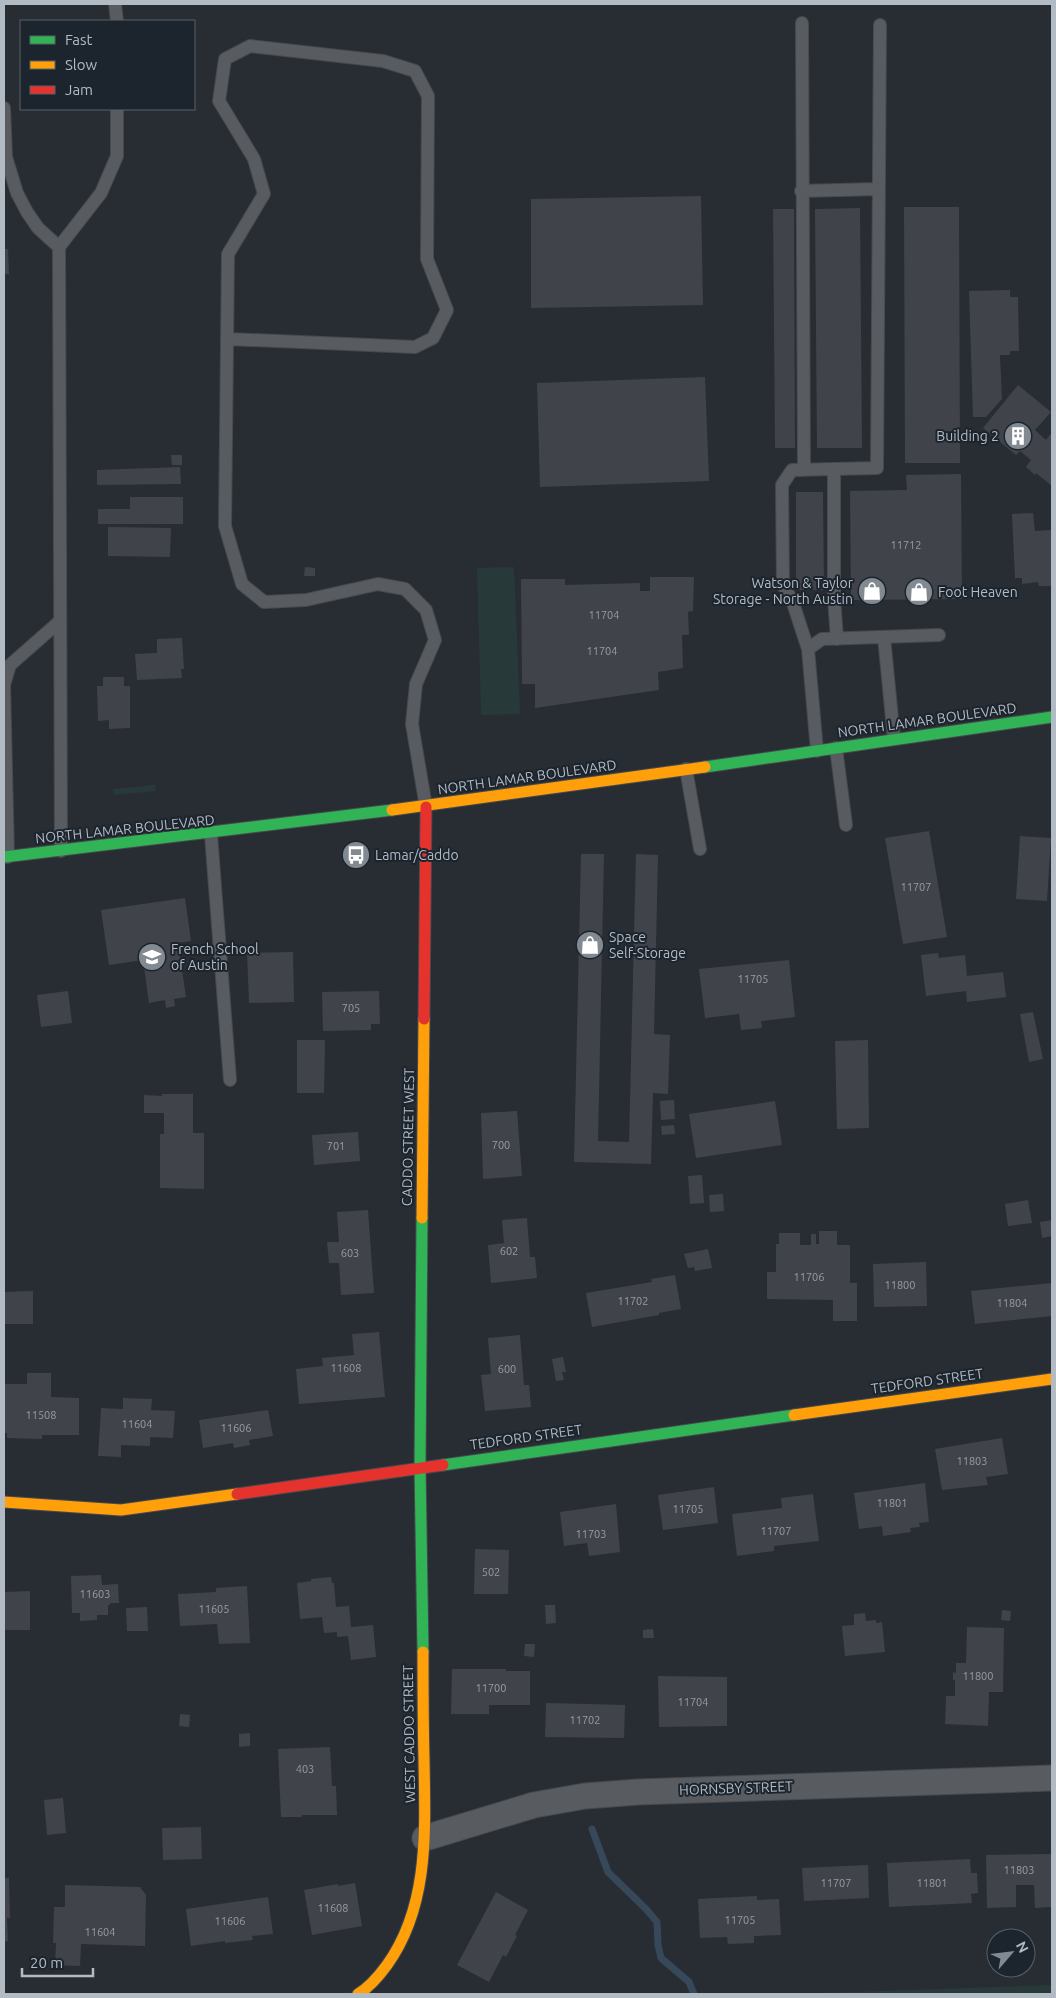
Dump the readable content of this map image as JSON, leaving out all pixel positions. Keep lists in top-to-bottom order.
{
  "streets": {
    "street": [
      "NORTH LAMAR BOULEVARD",
      "CADDO STREET WEST",
      "TEDFORD STREET",
      "WEST CADDO STREET",
      "HORNSBY STREET"
    ]
  },
  "crossings": [
    ["NORTH LAMAR BOULEVARD", "CADDO STREET WEST"],
    ["CADDO STREET WEST", "TEDFORD STREET"],
    ["CADDO STREET WEST", "WEST CADDO STREET"],
    ["TEDFORD STREET", "WEST CADDO STREET"],
    ["WEST CADDO STREET", "HORNSBY STREET"]
  ],
  "places": {
    "building": ["Building 2"],
    "shop": ["Watson & Taylor Storage - North Austin", "Foot Heaven", "Space Self-Storage"],
    "bus stop": ["Lamar/Caddo"],
    "school or university": ["French School of Austin"]
  },
  "house_numbers": [
    "11712",
    "11704",
    "11704",
    "11707",
    "11705",
    "705",
    "700",
    "701",
    "602",
    "603",
    "11706",
    "11800",
    "11702",
    "11804",
    "11608",
    "600",
    "11508",
    "11604",
    "11606",
    "11803",
    "11801",
    "11705",
    "11707",
    "11703",
    "502",
    "11603",
    "11605",
    "11800",
    "11700",
    "11704",
    "11702",
    "403",
    "11803",
    "11707",
    "11801",
    "11608",
    "11705",
    "11606",
    "11604"
  ],
  "legend": ["Fast", "Slow", "Jam"],
  "scale_bar": "20 m",
  "north": "top right"
}
